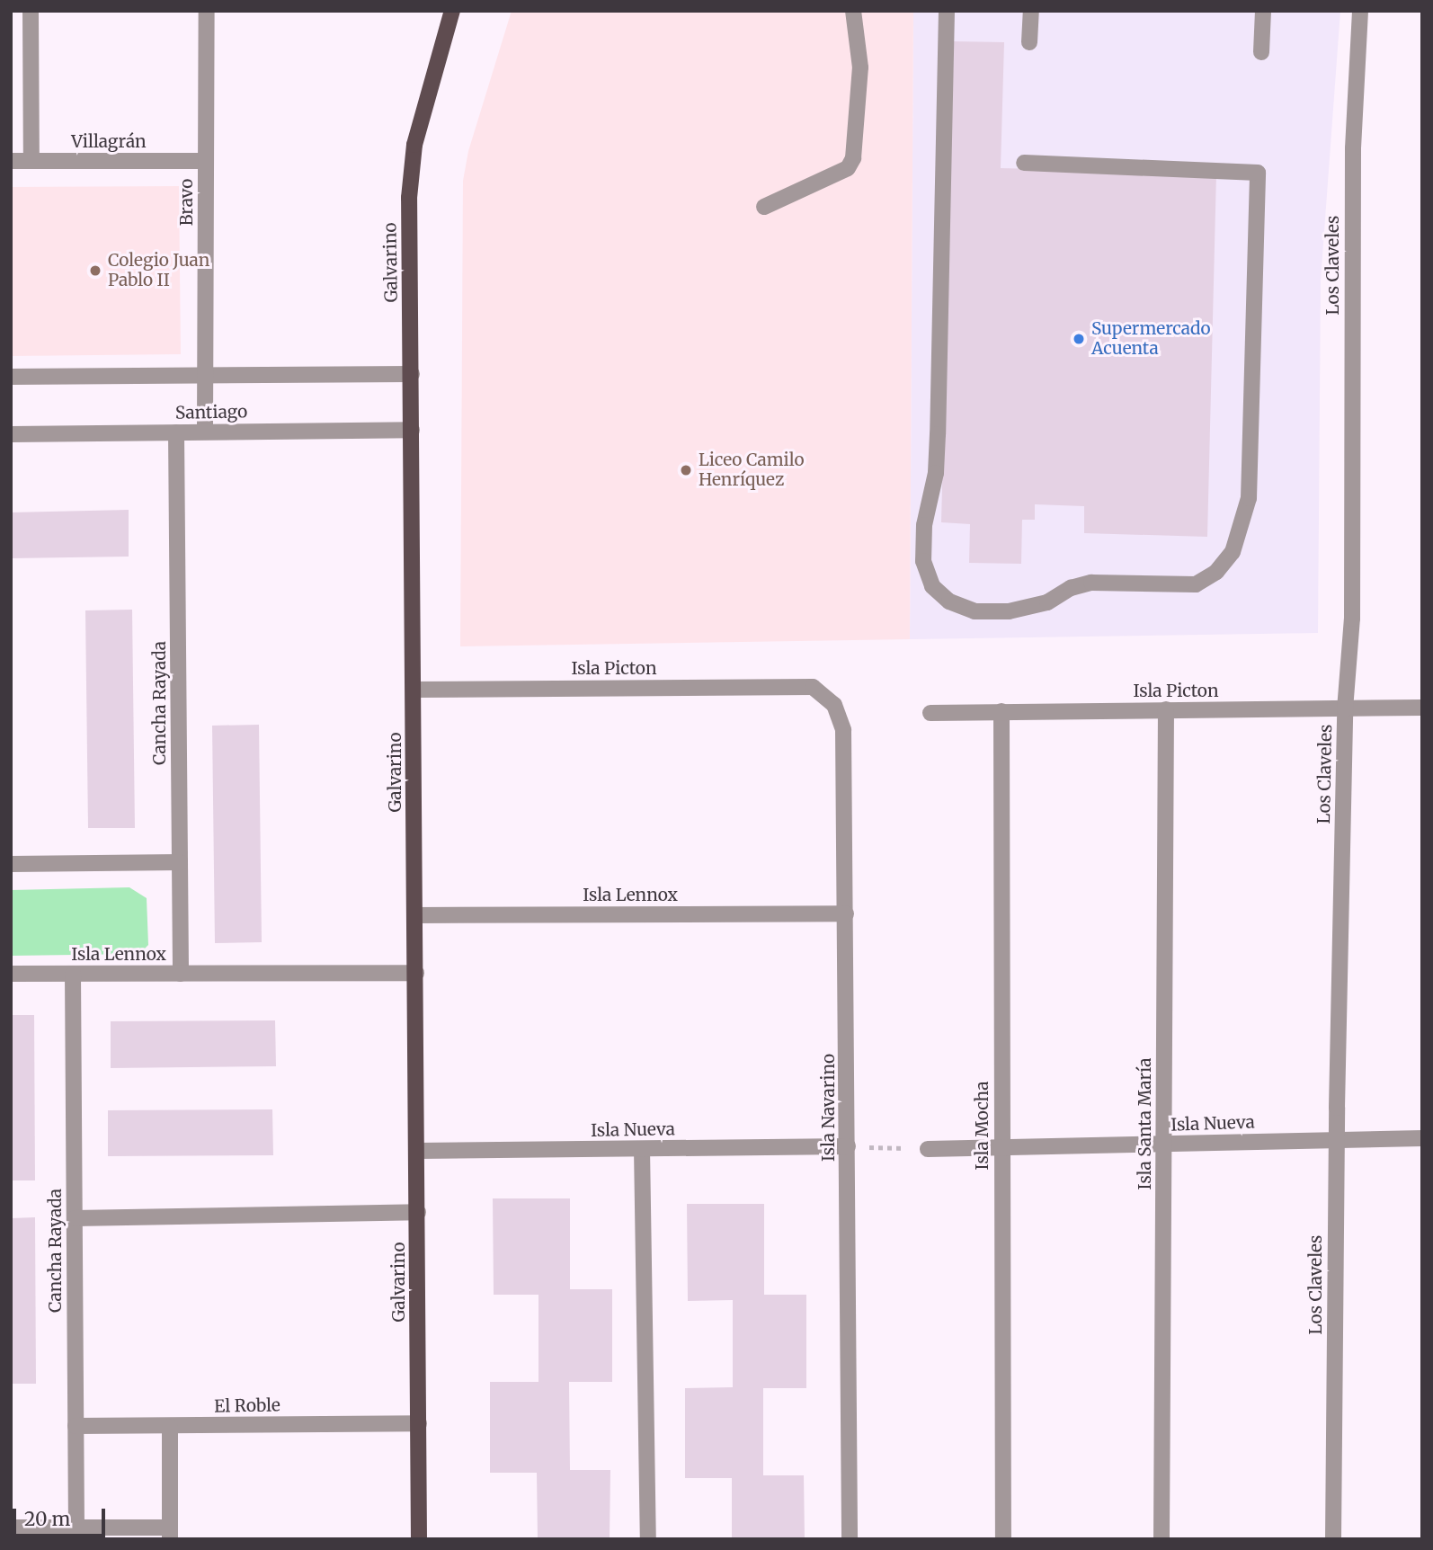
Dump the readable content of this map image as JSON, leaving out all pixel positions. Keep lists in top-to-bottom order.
{
  "streets": {
    "main road": ["Galvarino"],
    "street": [
      "Villagrán",
      "Bravo",
      "Los Claveles",
      "Santiago",
      "Isla Picton",
      "Cancha Rayada",
      "Isla Lennox",
      "Isla Navarino",
      "Isla Santa María",
      "Isla Nueva",
      "Isla Mocha",
      "El Roble"
    ]
  },
  "crossings": [
    ["Villagrán", "Bravo"],
    ["Bravo", "Santiago"],
    ["Galvarino", "Santiago"],
    ["Galvarino", "Isla Picton"],
    ["Galvarino", "Isla Lennox"],
    ["Galvarino", "Isla Nueva"],
    ["Galvarino", "El Roble"],
    ["Los Claveles", "Isla Picton"],
    ["Los Claveles", "Isla Nueva"],
    ["Santiago", "Cancha Rayada"],
    ["Isla Picton", "Isla Navarino"],
    ["Isla Picton", "Isla Santa María"],
    ["Isla Picton", "Isla Mocha"],
    ["Cancha Rayada", "Isla Lennox"],
    ["Cancha Rayada", "El Roble"],
    ["Isla Lennox", "Isla Navarino"],
    ["Isla Navarino", "Isla Nueva"],
    ["Isla Santa María", "Isla Nueva"],
    ["Isla Nueva", "Isla Mocha"]
  ],
  "places": ["Colegio Juan Pablo II", "Supermercado Acuenta", "Liceo Camilo Henríquez"],
  "scale_bar": "20 m"
}
